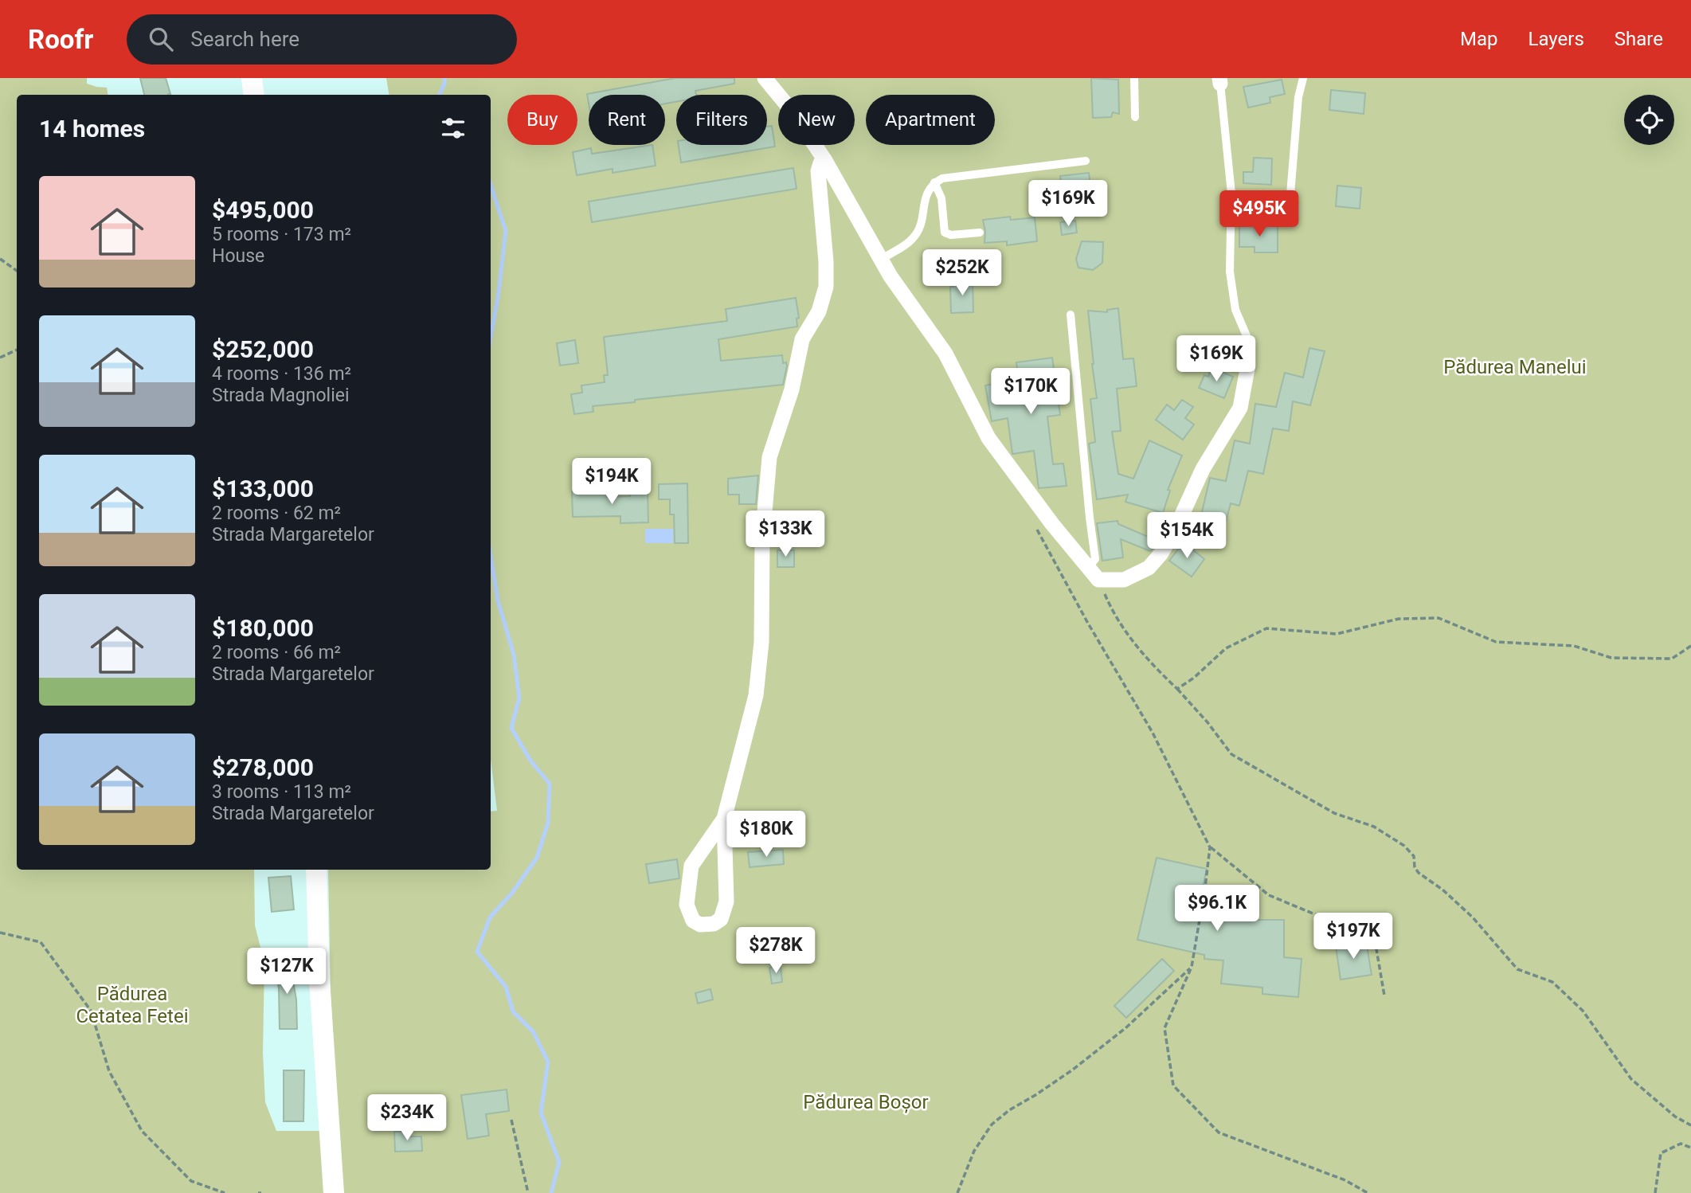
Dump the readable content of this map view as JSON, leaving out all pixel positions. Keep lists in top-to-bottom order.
{
  "parks": ["Pădurea Manelui", "Pădurea Cetatea Fetei", "Pădurea Boșor"],
  "page": {
    "header": "Roofr",
    "search": "Search here",
    "nav": ["Map", "Layers", "Share"],
    "chip": [
      "Buy",
      "Rent",
      "Filters",
      "New",
      "Apartment"
    ],
    "heading": "14 homes",
    "list": [
      {
        "name": "$495,000",
        "note": "5 rooms · 173 m² · House"
      },
      {
        "name": "$252,000",
        "note": "4 rooms · 136 m² · Strada Magnoliei"
      },
      {
        "name": "$133,000",
        "note": "2 rooms · 62 m² · Strada Margaretelor"
      },
      {
        "name": "$180,000",
        "note": "2 rooms · 66 m² · Strada Margaretelor"
      },
      {
        "name": "$278,000",
        "note": "3 rooms · 113 m² · Strada Margaretelor"
      }
    ],
    "price": [
      "$169K",
      "$495K",
      "$252K",
      "$169K",
      "$170K",
      "$194K",
      "$133K",
      "$154K",
      "$180K",
      "$96.1K",
      "$197K",
      "$278K",
      "$127K",
      "$234K"
    ]
  }
}
